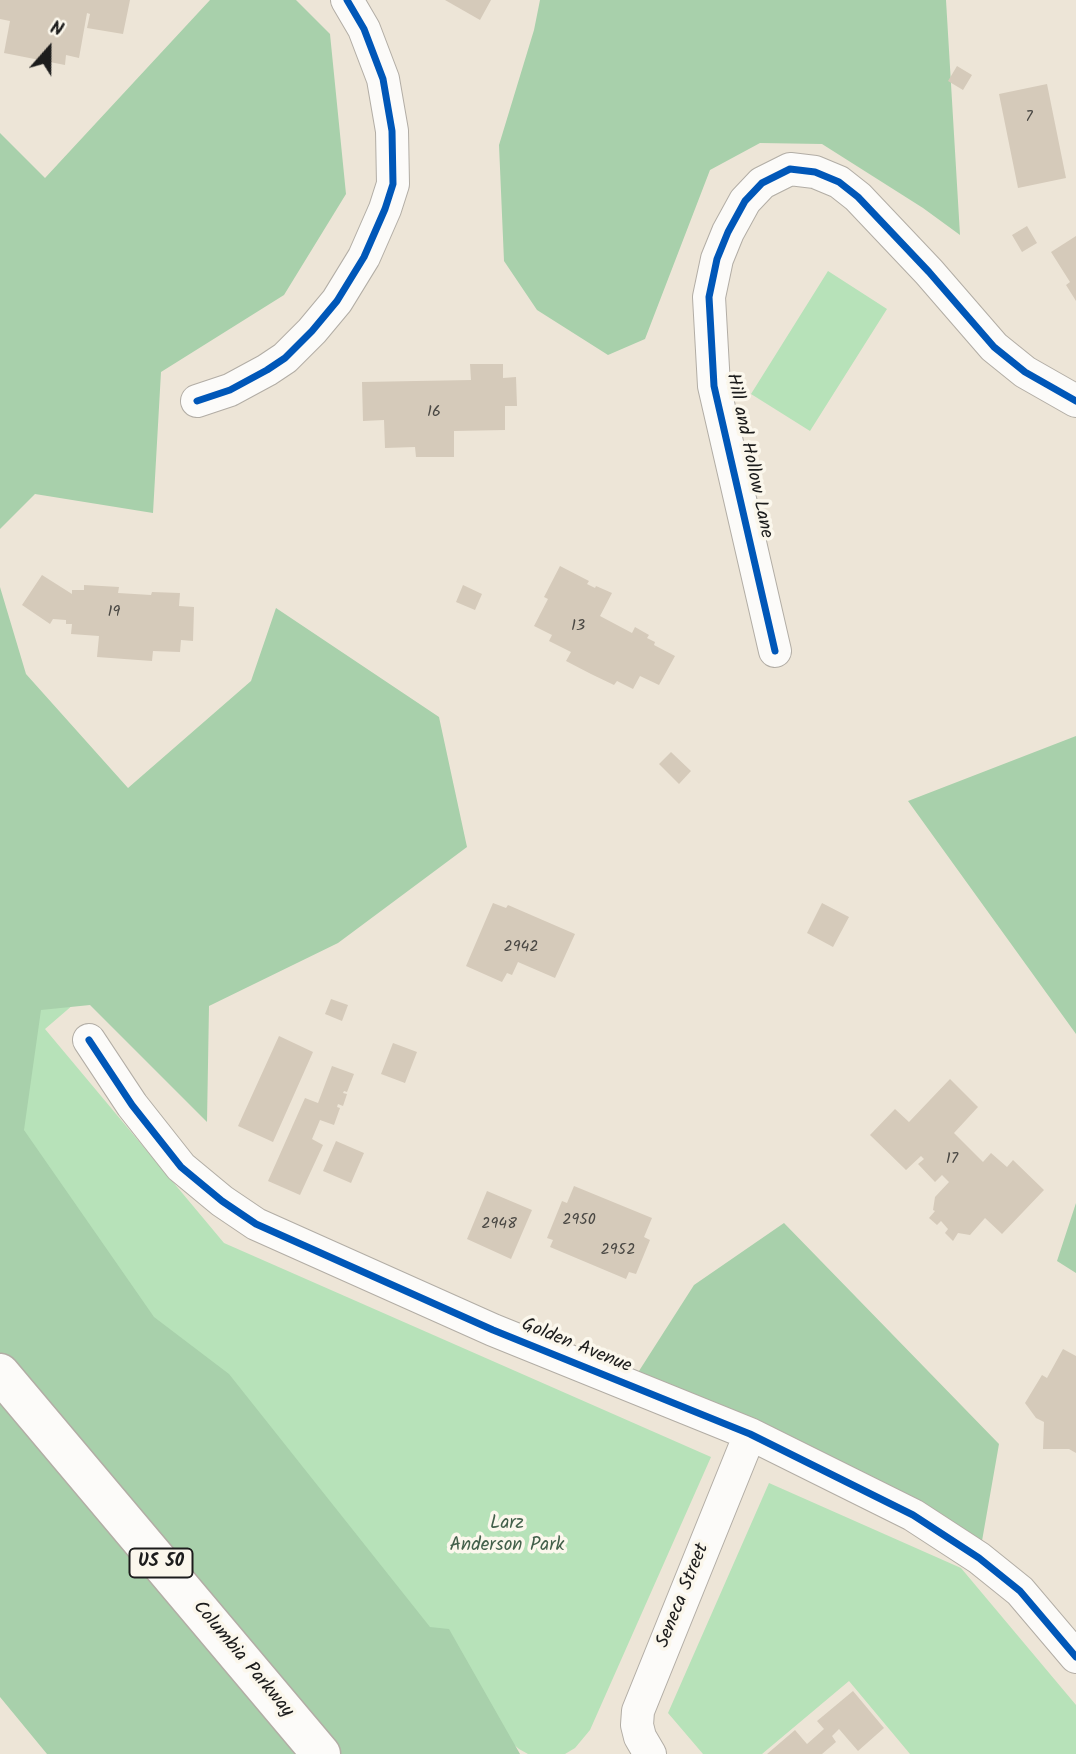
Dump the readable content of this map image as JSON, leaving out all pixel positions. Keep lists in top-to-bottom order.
{
  "streets": {
    "highway": ["US 50", "Columbia Parkway"],
    "street": ["Hill and Hollow Lane", "Golden Avenue", "Seneca Street"]
  },
  "crossings": [
    ["Golden Avenue", "Seneca Street"]
  ],
  "parks": ["Larz Anderson Park"],
  "house_numbers": [
    "7",
    "16",
    "19",
    "13",
    "2942",
    "17",
    "2950",
    "2948",
    "2952"
  ],
  "north": "top"
}
